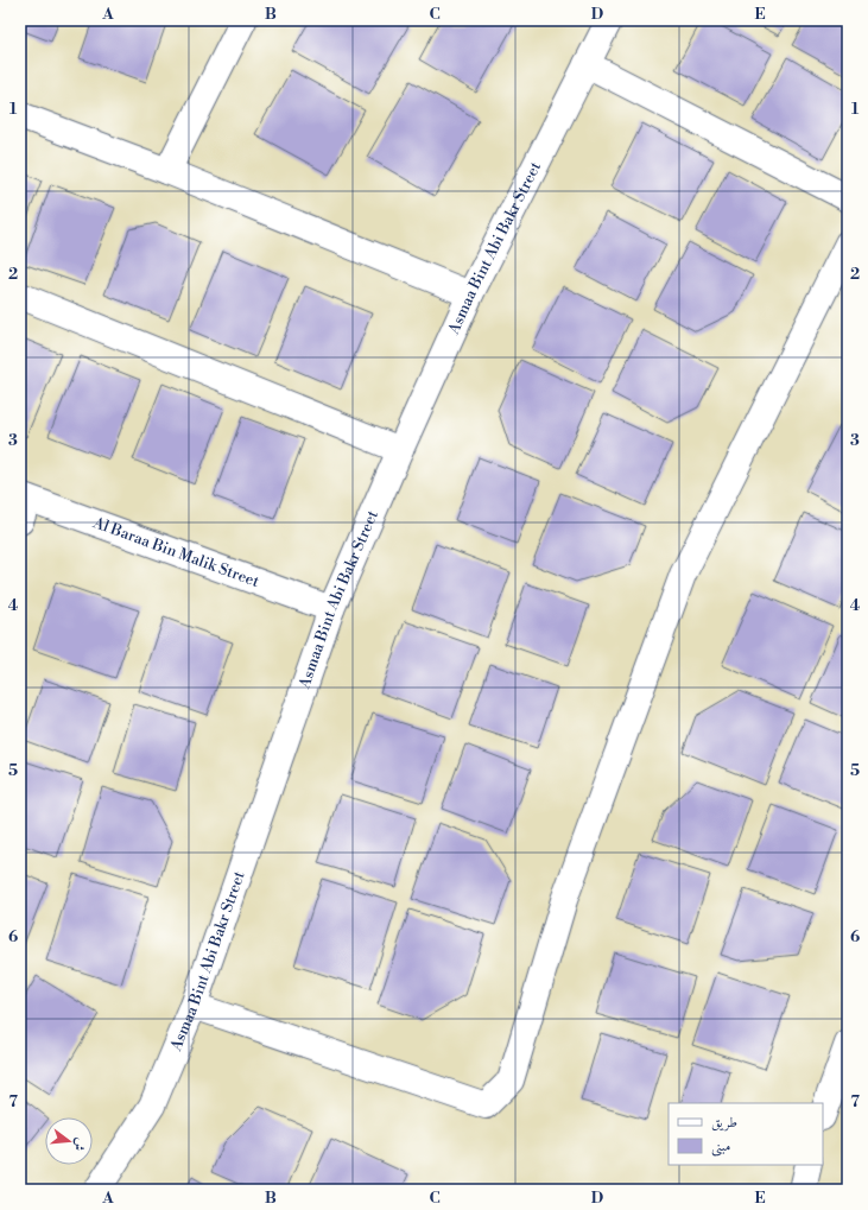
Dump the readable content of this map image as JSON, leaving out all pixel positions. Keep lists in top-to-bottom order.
{
  "streets": {
    "street": ["Asmaa Bint Abi Bakr Street", "Al Baraa Bin Malik Street"]
  },
  "crossings": [
    ["Asmaa Bint Abi Bakr Street", "Al Baraa Bin Malik Street"]
  ],
  "legend": ["طريق", "مبنى"],
  "north": "right",
  "grid": {
    "columns": [
      "A",
      "B",
      "C",
      "D",
      "E"
    ],
    "rows": [
      "1",
      "2",
      "3",
      "4",
      "5",
      "6",
      "7"
    ]
  }
}
